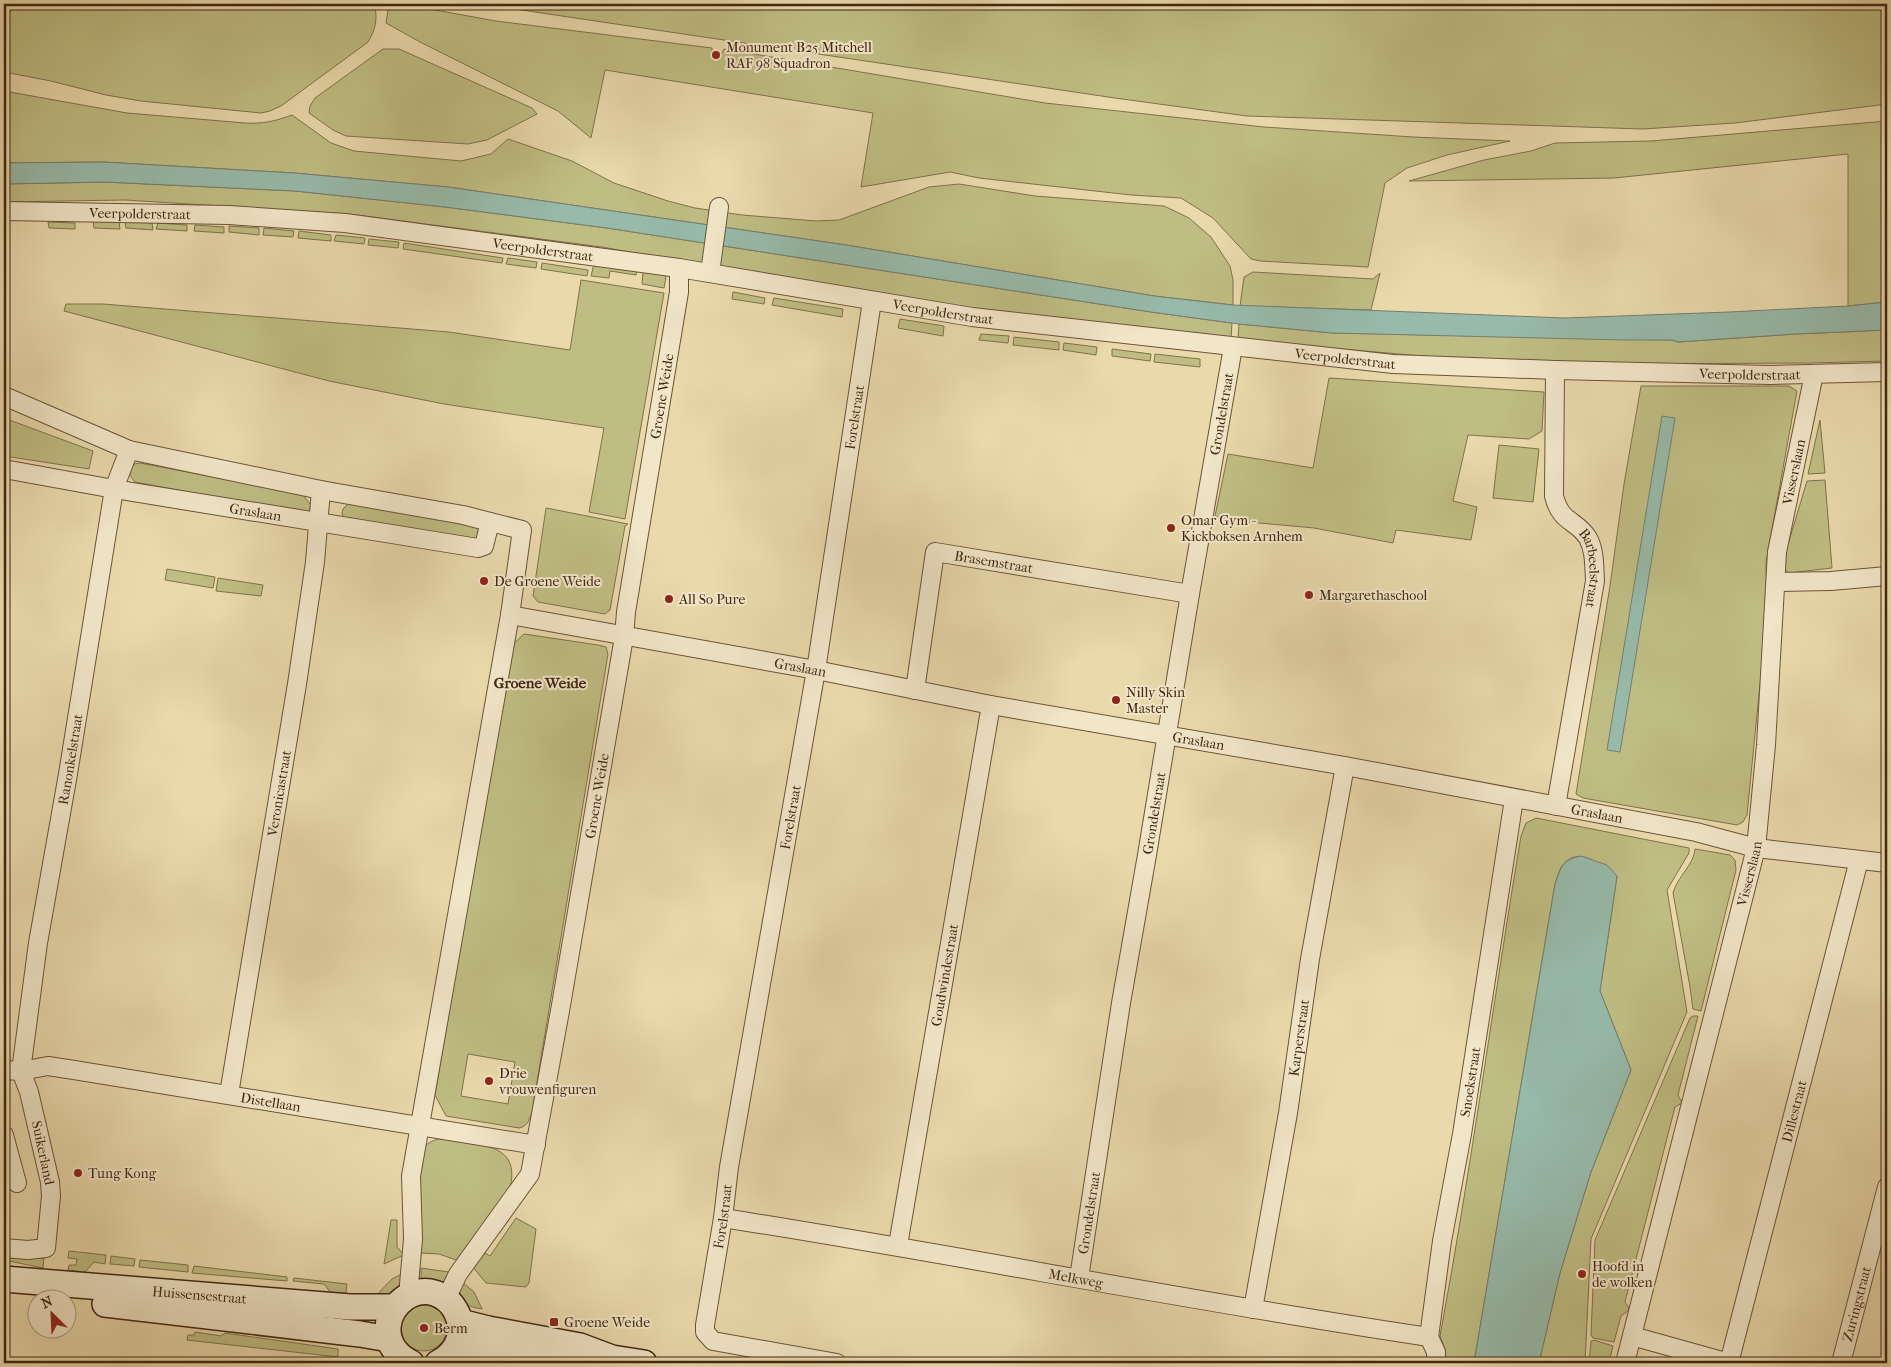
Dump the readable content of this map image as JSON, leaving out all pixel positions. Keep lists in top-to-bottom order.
{
  "streets": {
    "street": [
      "Veerpolderstraat",
      "Groene Weide",
      "Grondelstraat",
      "Forelstraat",
      "Visserslaan",
      "Graslaan",
      "Brasemstraat",
      "Barbeelstraat",
      "Ranonkelstraat",
      "Veronicastraat",
      "Goudwindestraat",
      "Karperstraat",
      "Snoekstraat",
      "Distellaan",
      "Dillestraat",
      "Suikerland",
      "Melkweg",
      "Huissensestraat",
      "Zuringstraat"
    ]
  },
  "crossings": [
    ["Veerpolderstraat", "Groene Weide"],
    ["Veerpolderstraat", "Grondelstraat"],
    ["Veerpolderstraat", "Forelstraat"],
    ["Veerpolderstraat", "Visserslaan"],
    ["Veerpolderstraat", "Barbeelstraat"],
    ["Groene Weide", "Graslaan"],
    ["Groene Weide", "Distellaan"],
    ["Groene Weide", "Huissensestraat"],
    ["Grondelstraat", "Graslaan"],
    ["Grondelstraat", "Brasemstraat"],
    ["Grondelstraat", "Melkweg"],
    ["Forelstraat", "Graslaan"],
    ["Forelstraat", "Melkweg"],
    ["Visserslaan", "Graslaan"],
    ["Graslaan", "Brasemstraat"],
    ["Graslaan", "Barbeelstraat"],
    ["Graslaan", "Ranonkelstraat"],
    ["Graslaan", "Veronicastraat"],
    ["Graslaan", "Goudwindestraat"],
    ["Graslaan", "Karperstraat"],
    ["Graslaan", "Snoekstraat"],
    ["Graslaan", "Dillestraat"],
    ["Ranonkelstraat", "Distellaan"],
    ["Ranonkelstraat", "Suikerland"],
    ["Veronicastraat", "Distellaan"],
    ["Goudwindestraat", "Melkweg"],
    ["Karperstraat", "Melkweg"],
    ["Snoekstraat", "Melkweg"],
    ["Distellaan", "Suikerland"]
  ],
  "districts": ["Groene Weide"],
  "places": {
    "other": [
      "Monument B25 Mitchell RAF 98 Squadron",
      "Omar Gym - Kickboksen Arnhem",
      "De Groene Weide",
      "Margarethaschool",
      "All So Pure",
      "Nilly Skin Master",
      "Drie vrouwenfiguren",
      "Tung Kong",
      "Hoofd in de wolken",
      "Berm"
    ],
    "transit": ["Groene Weide"]
  },
  "north": "top left"
}
